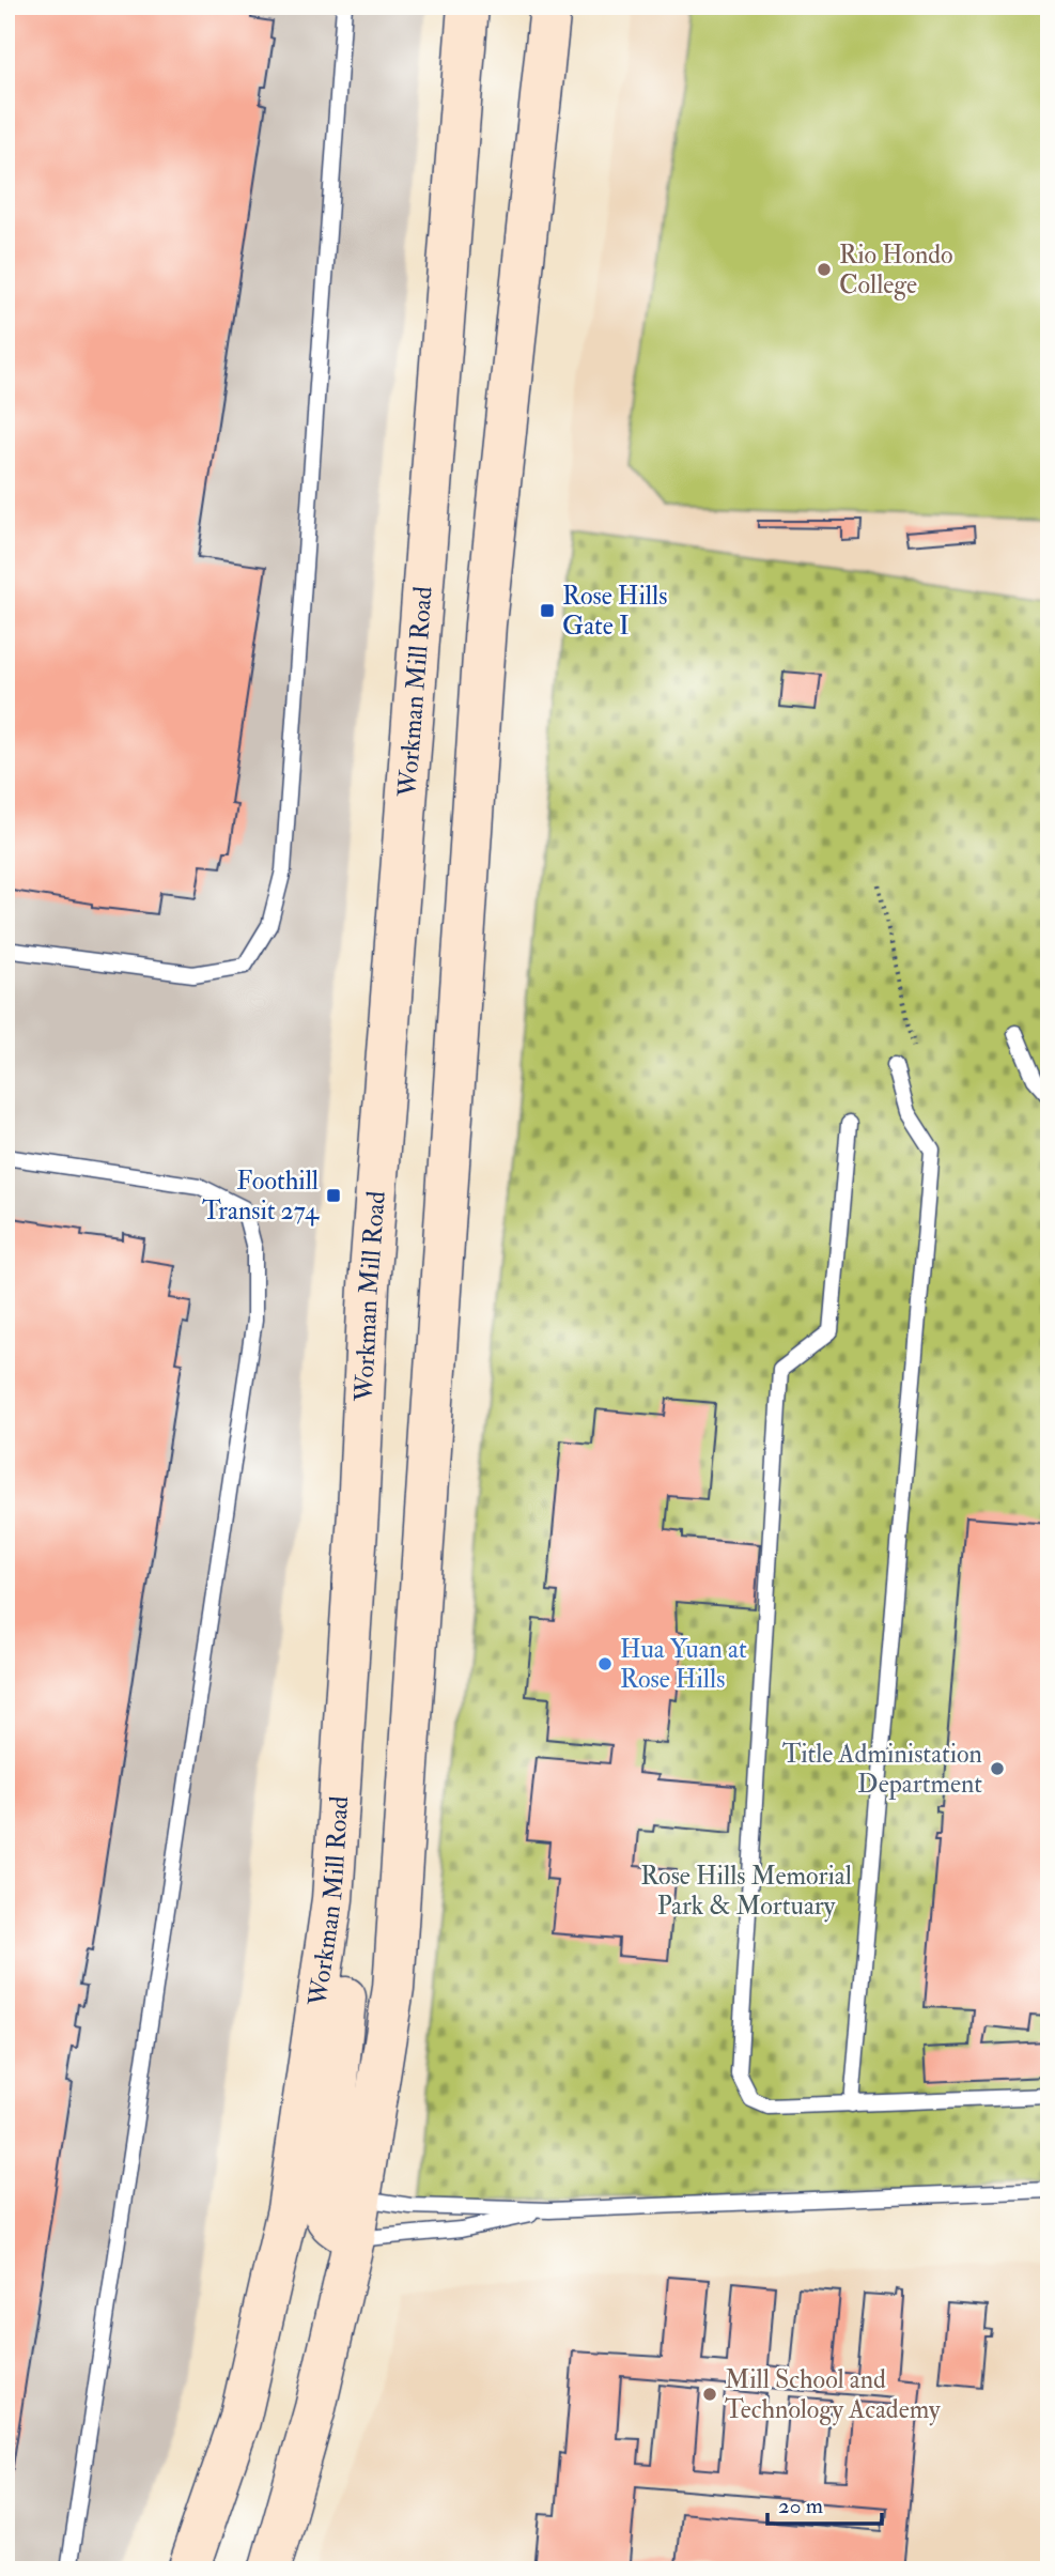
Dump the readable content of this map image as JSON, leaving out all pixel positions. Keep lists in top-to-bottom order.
{
  "streets": {
    "main road": ["Workman Mill Road"]
  },
  "parks": ["Rose Hills Memorial Park & Mortuary"],
  "places": {
    "other": [
      "Rio Hondo College",
      "Hua Yuan at Rose Hills",
      "Title Administation Department",
      "Mill School and Technology Academy"
    ],
    "transit": ["Rose Hills Gate I", "Foothill Transit 274"]
  },
  "scale_bar": "20 m"
}
